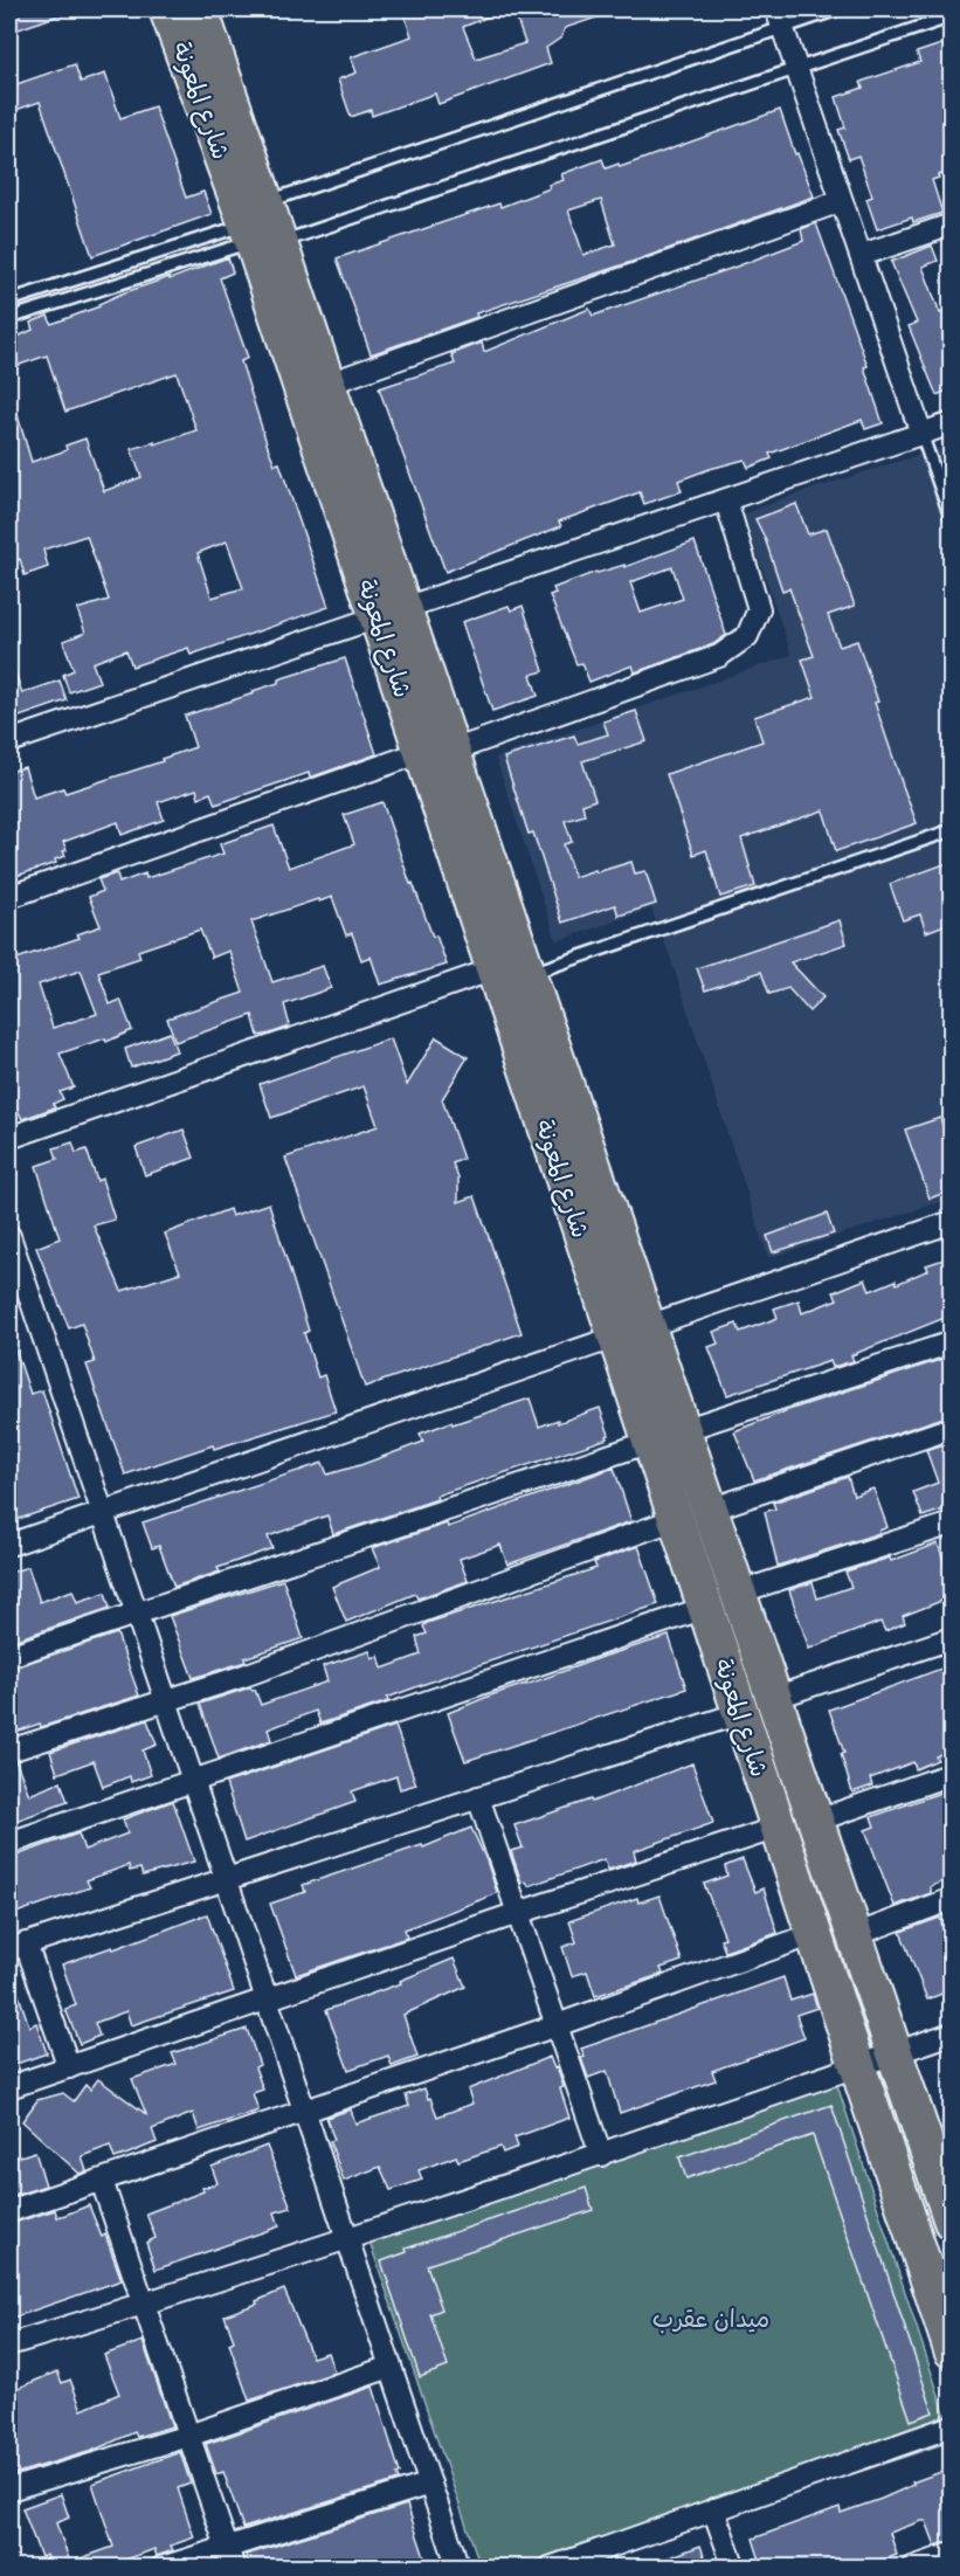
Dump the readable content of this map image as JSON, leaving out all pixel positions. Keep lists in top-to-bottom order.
{
  "streets": {
    "highway": ["شارع المعونة"]
  },
  "parks": ["ميدان عقرب"]
}
